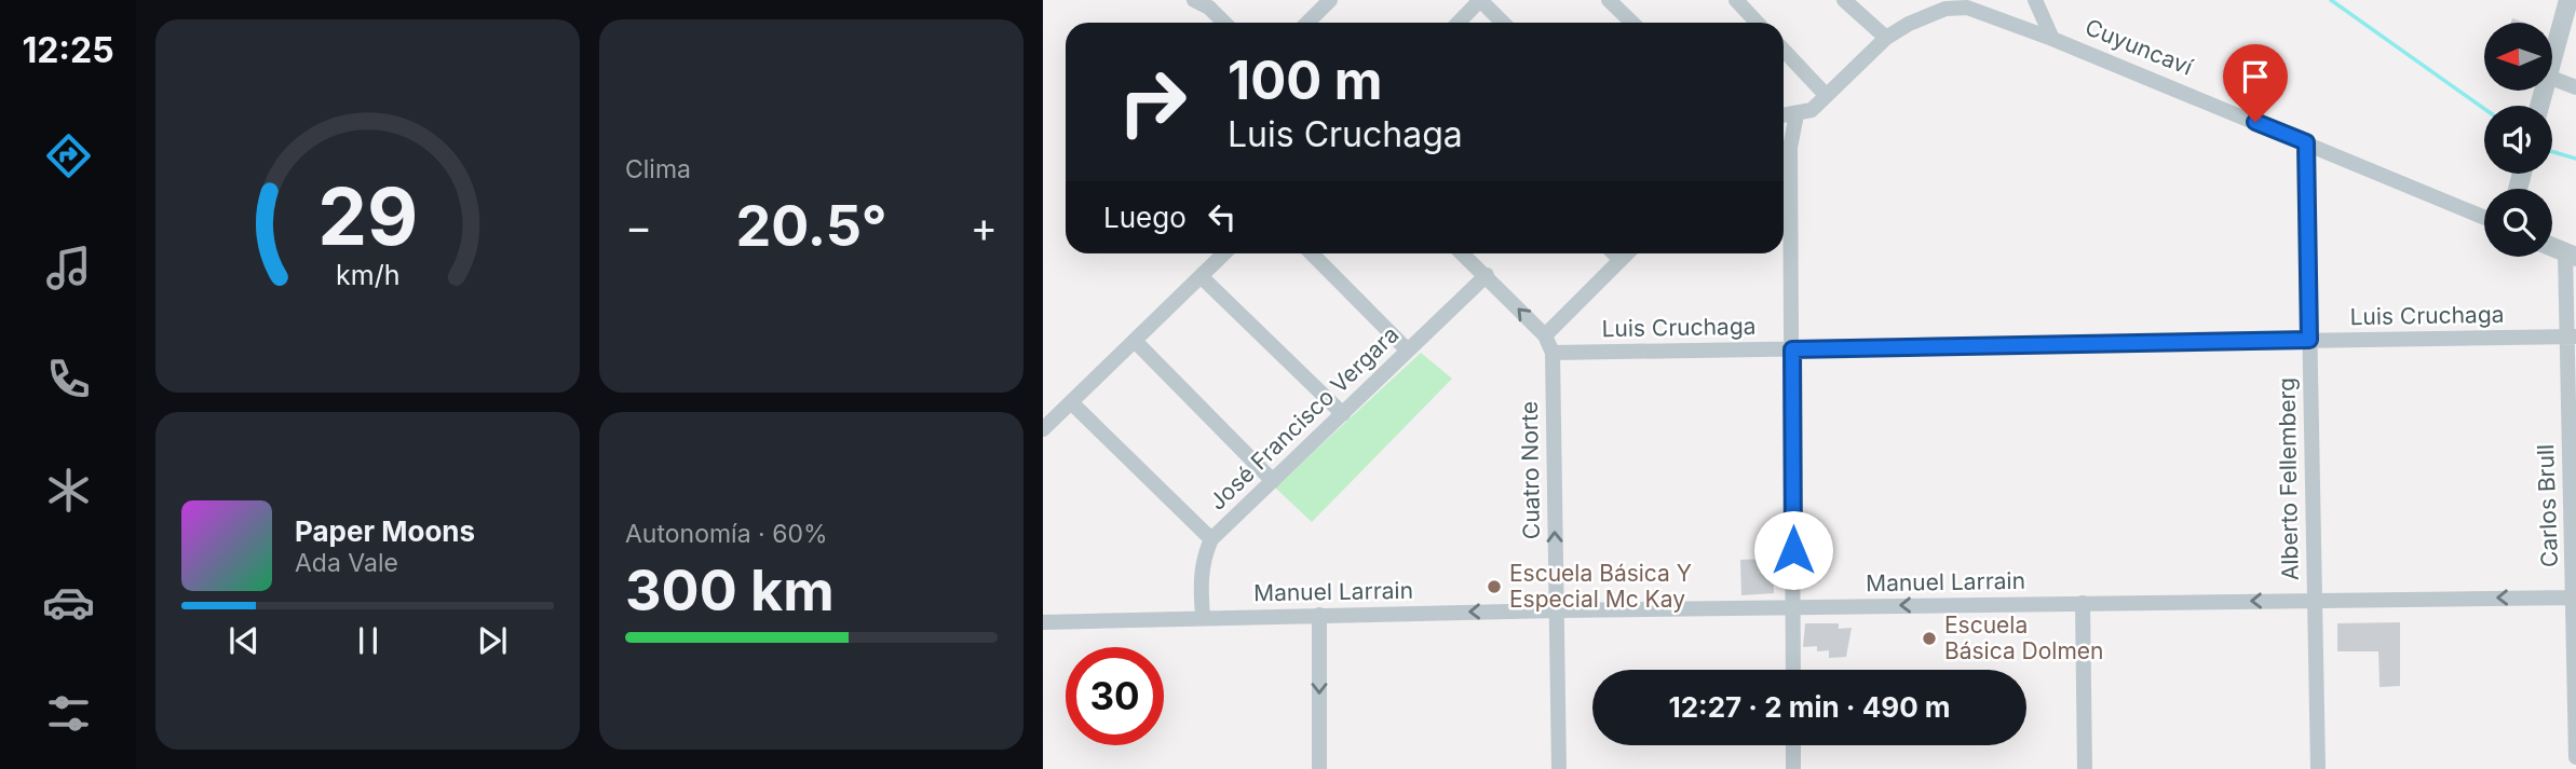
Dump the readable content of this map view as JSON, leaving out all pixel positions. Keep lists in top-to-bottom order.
{
  "streets": {
    "street": [
      "Cuyuncaví",
      "Luis Cruchaga",
      "José Francisco Vergara",
      "Cuatro Norte",
      "Alberto Fellemberg",
      "Carlos Brull",
      "Manuel Larrain"
    ]
  },
  "crossings": [
    ["Cuyuncaví", "Alberto Fellemberg"],
    ["Luis Cruchaga", "Cuatro Norte"],
    ["Luis Cruchaga", "Alberto Fellemberg"],
    ["Luis Cruchaga", "Carlos Brull"],
    ["José Francisco Vergara", "Manuel Larrain"],
    ["Cuatro Norte", "Manuel Larrain"],
    ["Alberto Fellemberg", "Manuel Larrain"],
    ["Carlos Brull", "Manuel Larrain"]
  ],
  "one_way": ["Cuatro Norte", "Manuel Larrain"],
  "places": ["Escuela Básica Y Especial Mc Kay", "Escuela Básica Dolmen"],
  "north": "left",
  "page": {
    "tabs": "12:25",
    "tile": [
      "Clima",
      ["Autonomía · 60%", "300 km"]
    ],
    "turn": ["100 m", "Luis Cruchaga"],
    "then": "Luego",
    "heat": ["−", "20.5°", "+"],
    "song": ["Paper Moons", "Ada Vale"],
    "limit": "30",
    "trip": "12:27 · 2 min · 490 m",
    "gauge": ["29", "km/h"]
  }
}
